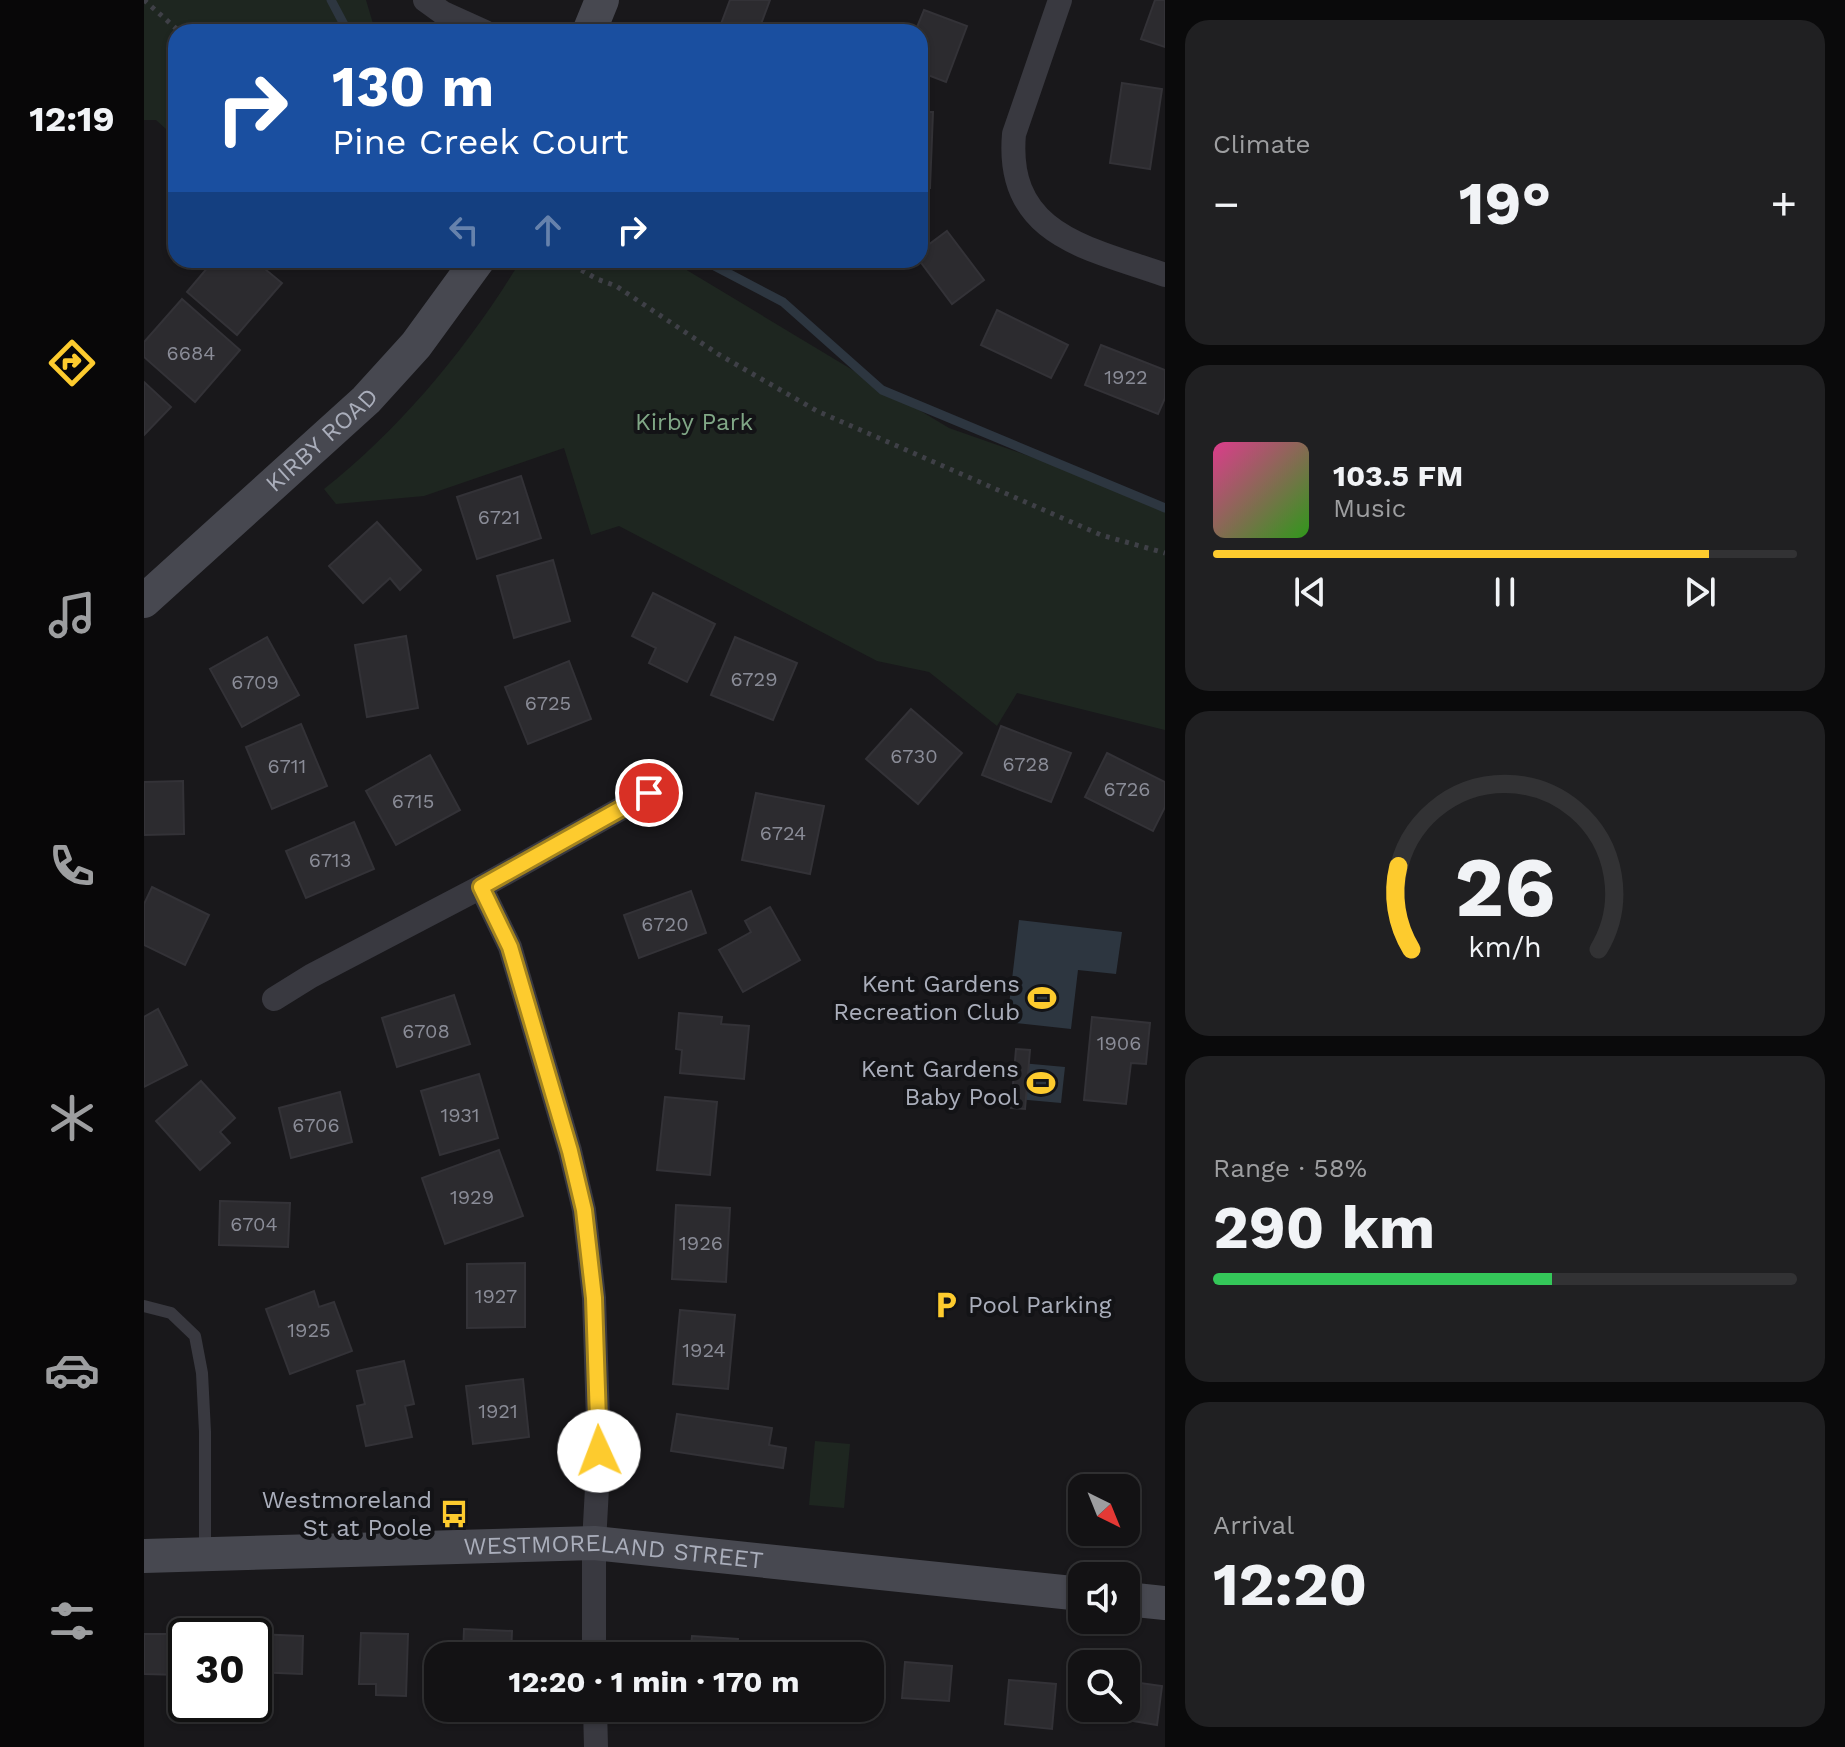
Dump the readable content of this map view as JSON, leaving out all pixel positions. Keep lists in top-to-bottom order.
{
  "streets": {
    "main road": ["KIRBY ROAD", "WESTMORELAND STREET"]
  },
  "parks": ["Kirby Park"],
  "places": {
    "sports": ["Kent Gardens Recreation Club", "Kent Gardens Baby Pool"],
    "parking": ["Pool Parking"],
    "bus stop": ["Westmoreland St at Poole"]
  },
  "house_numbers": [
    "6684",
    "1922",
    "6721",
    "6729",
    "6709",
    "6725",
    "6730",
    "6728",
    "6711",
    "6726",
    "6715",
    "6724",
    "6713",
    "6720",
    "6708",
    "1906",
    "1931",
    "6706",
    "1929",
    "6704",
    "1926",
    "1927",
    "1925",
    "1924",
    "1921"
  ],
  "north": "bottom right",
  "page": {
    "tabs": "12:19",
    "tile": [
      "Climate",
      ["Range · 58%", "290 km"],
      ["Arrival", "12:20"]
    ],
    "turn": ["130 m", "Pine Creek Court"],
    "heat": ["−", "19°", "+"],
    "song": ["103.5 FM", "Music"],
    "limit": "30",
    "trip": "12:20 · 1 min · 170 m",
    "gauge": ["26", "km/h"]
  }
}
